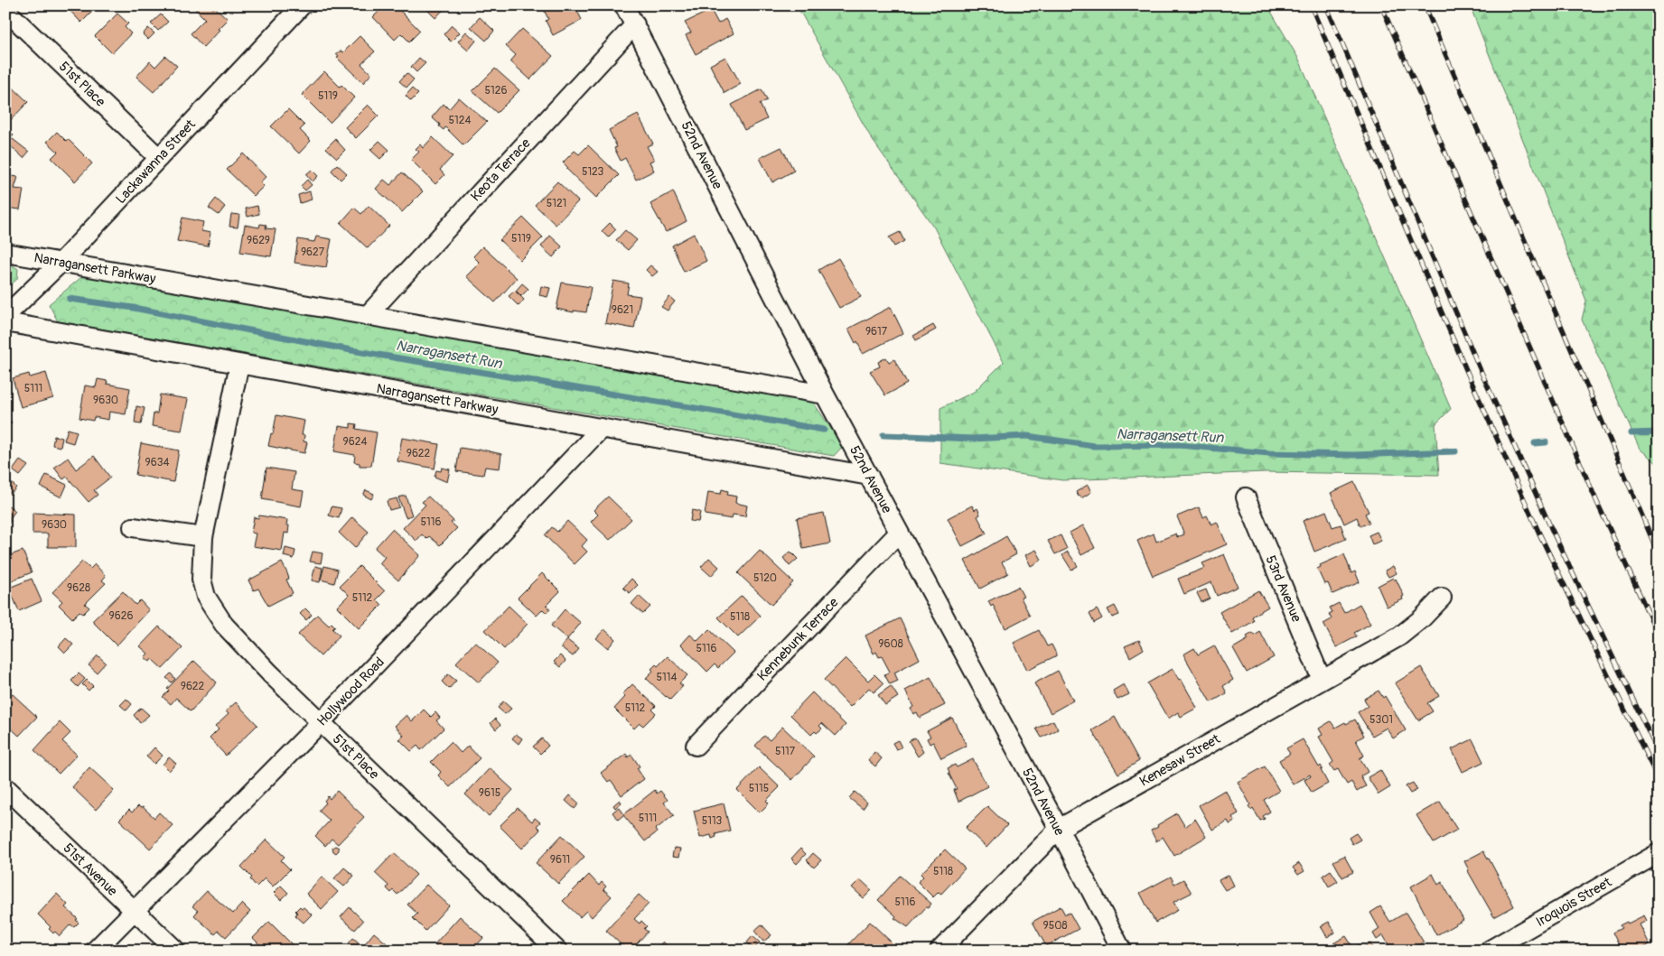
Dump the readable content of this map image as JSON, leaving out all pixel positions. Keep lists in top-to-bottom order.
{
  "streets": {
    "street": [
      "51st Place",
      "52nd Avenue",
      "Lackawanna Street",
      "Keota Terrace",
      "Narragansett Parkway",
      "53rd Avenue",
      "Kennebunk Terrace",
      "Hollywood Road",
      "Kenesaw Street",
      "51st Avenue",
      "Iroquois Street"
    ]
  },
  "crossings": [
    ["51st Place", "Lackawanna Street"],
    ["51st Place", "Narragansett Parkway"],
    ["51st Place", "Hollywood Road"],
    ["52nd Avenue", "Keota Terrace"],
    ["52nd Avenue", "Narragansett Parkway"],
    ["52nd Avenue", "Kennebunk Terrace"],
    ["52nd Avenue", "Kenesaw Street"],
    ["Lackawanna Street", "Narragansett Parkway"],
    ["Keota Terrace", "Narragansett Parkway"],
    ["Narragansett Parkway", "Hollywood Road"],
    ["53rd Avenue", "Kenesaw Street"],
    ["Hollywood Road", "51st Avenue"]
  ],
  "water": ["Narragansett Run"],
  "house_numbers": [
    "5126",
    "5119",
    "5124",
    "5123",
    "5121",
    "5119",
    "9629",
    "9627",
    "9621",
    "9617",
    "5111",
    "9630",
    "9624",
    "9622",
    "9634",
    "5116",
    "9630",
    "5120",
    "9628",
    "5112",
    "9626",
    "5118",
    "9608",
    "5116",
    "5114",
    "9622",
    "5112",
    "5301",
    "5117",
    "5115",
    "9615",
    "5111",
    "5113",
    "9611",
    "5118",
    "5116",
    "9508"
  ]
}
